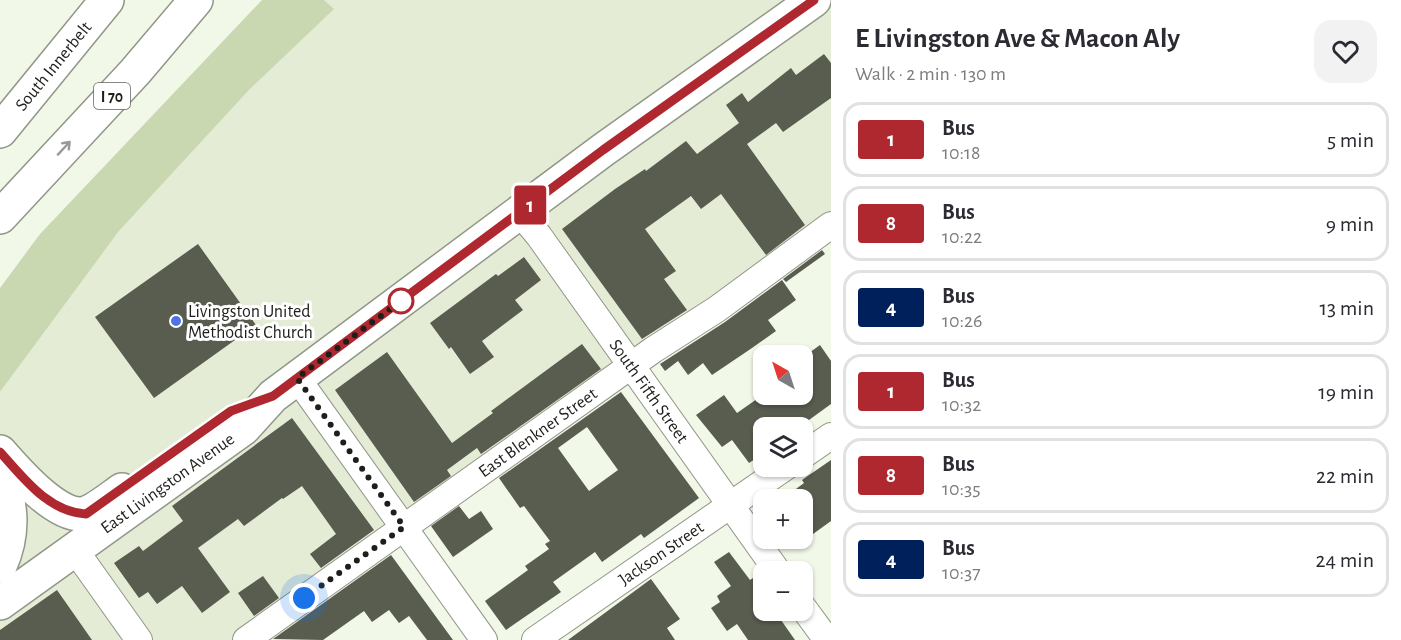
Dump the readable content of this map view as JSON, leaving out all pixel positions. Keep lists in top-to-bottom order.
{
  "streets": {
    "main road": ["South Innerbelt", "I 70", "East Livingston Avenue"],
    "street": ["South Fifth Street", "East Blenkner Street", "Jackson Street"]
  },
  "crossings": [
    ["South Fifth Street", "East Blenkner Street"],
    ["South Fifth Street", "East Livingston Avenue"],
    ["South Fifth Street", "Jackson Street"]
  ],
  "places": ["Livingston United Methodist Church"],
  "lines": ["bus line 1"],
  "north": "top left",
  "page": {
    "on_map": "1",
    "heading": ["E Livingston Ave & Macon Aly", "Walk · 2 min · 130 m"],
    "list": [
      {
        "mark": "1",
        "name": "Bus",
        "note": "10:18",
        "value": "5 min"
      },
      {
        "mark": "8",
        "name": "Bus",
        "note": "10:22",
        "value": "9 min"
      },
      {
        "mark": "4",
        "name": "Bus",
        "note": "10:26",
        "value": "13 min"
      },
      {
        "mark": "1",
        "name": "Bus",
        "note": "10:32",
        "value": "19 min"
      },
      {
        "mark": "8",
        "name": "Bus",
        "note": "10:35",
        "value": "22 min"
      },
      {
        "mark": "4",
        "name": "Bus",
        "note": "10:37",
        "value": "24 min"
      }
    ],
    "map_buttons": ["+", "−"]
  }
}
